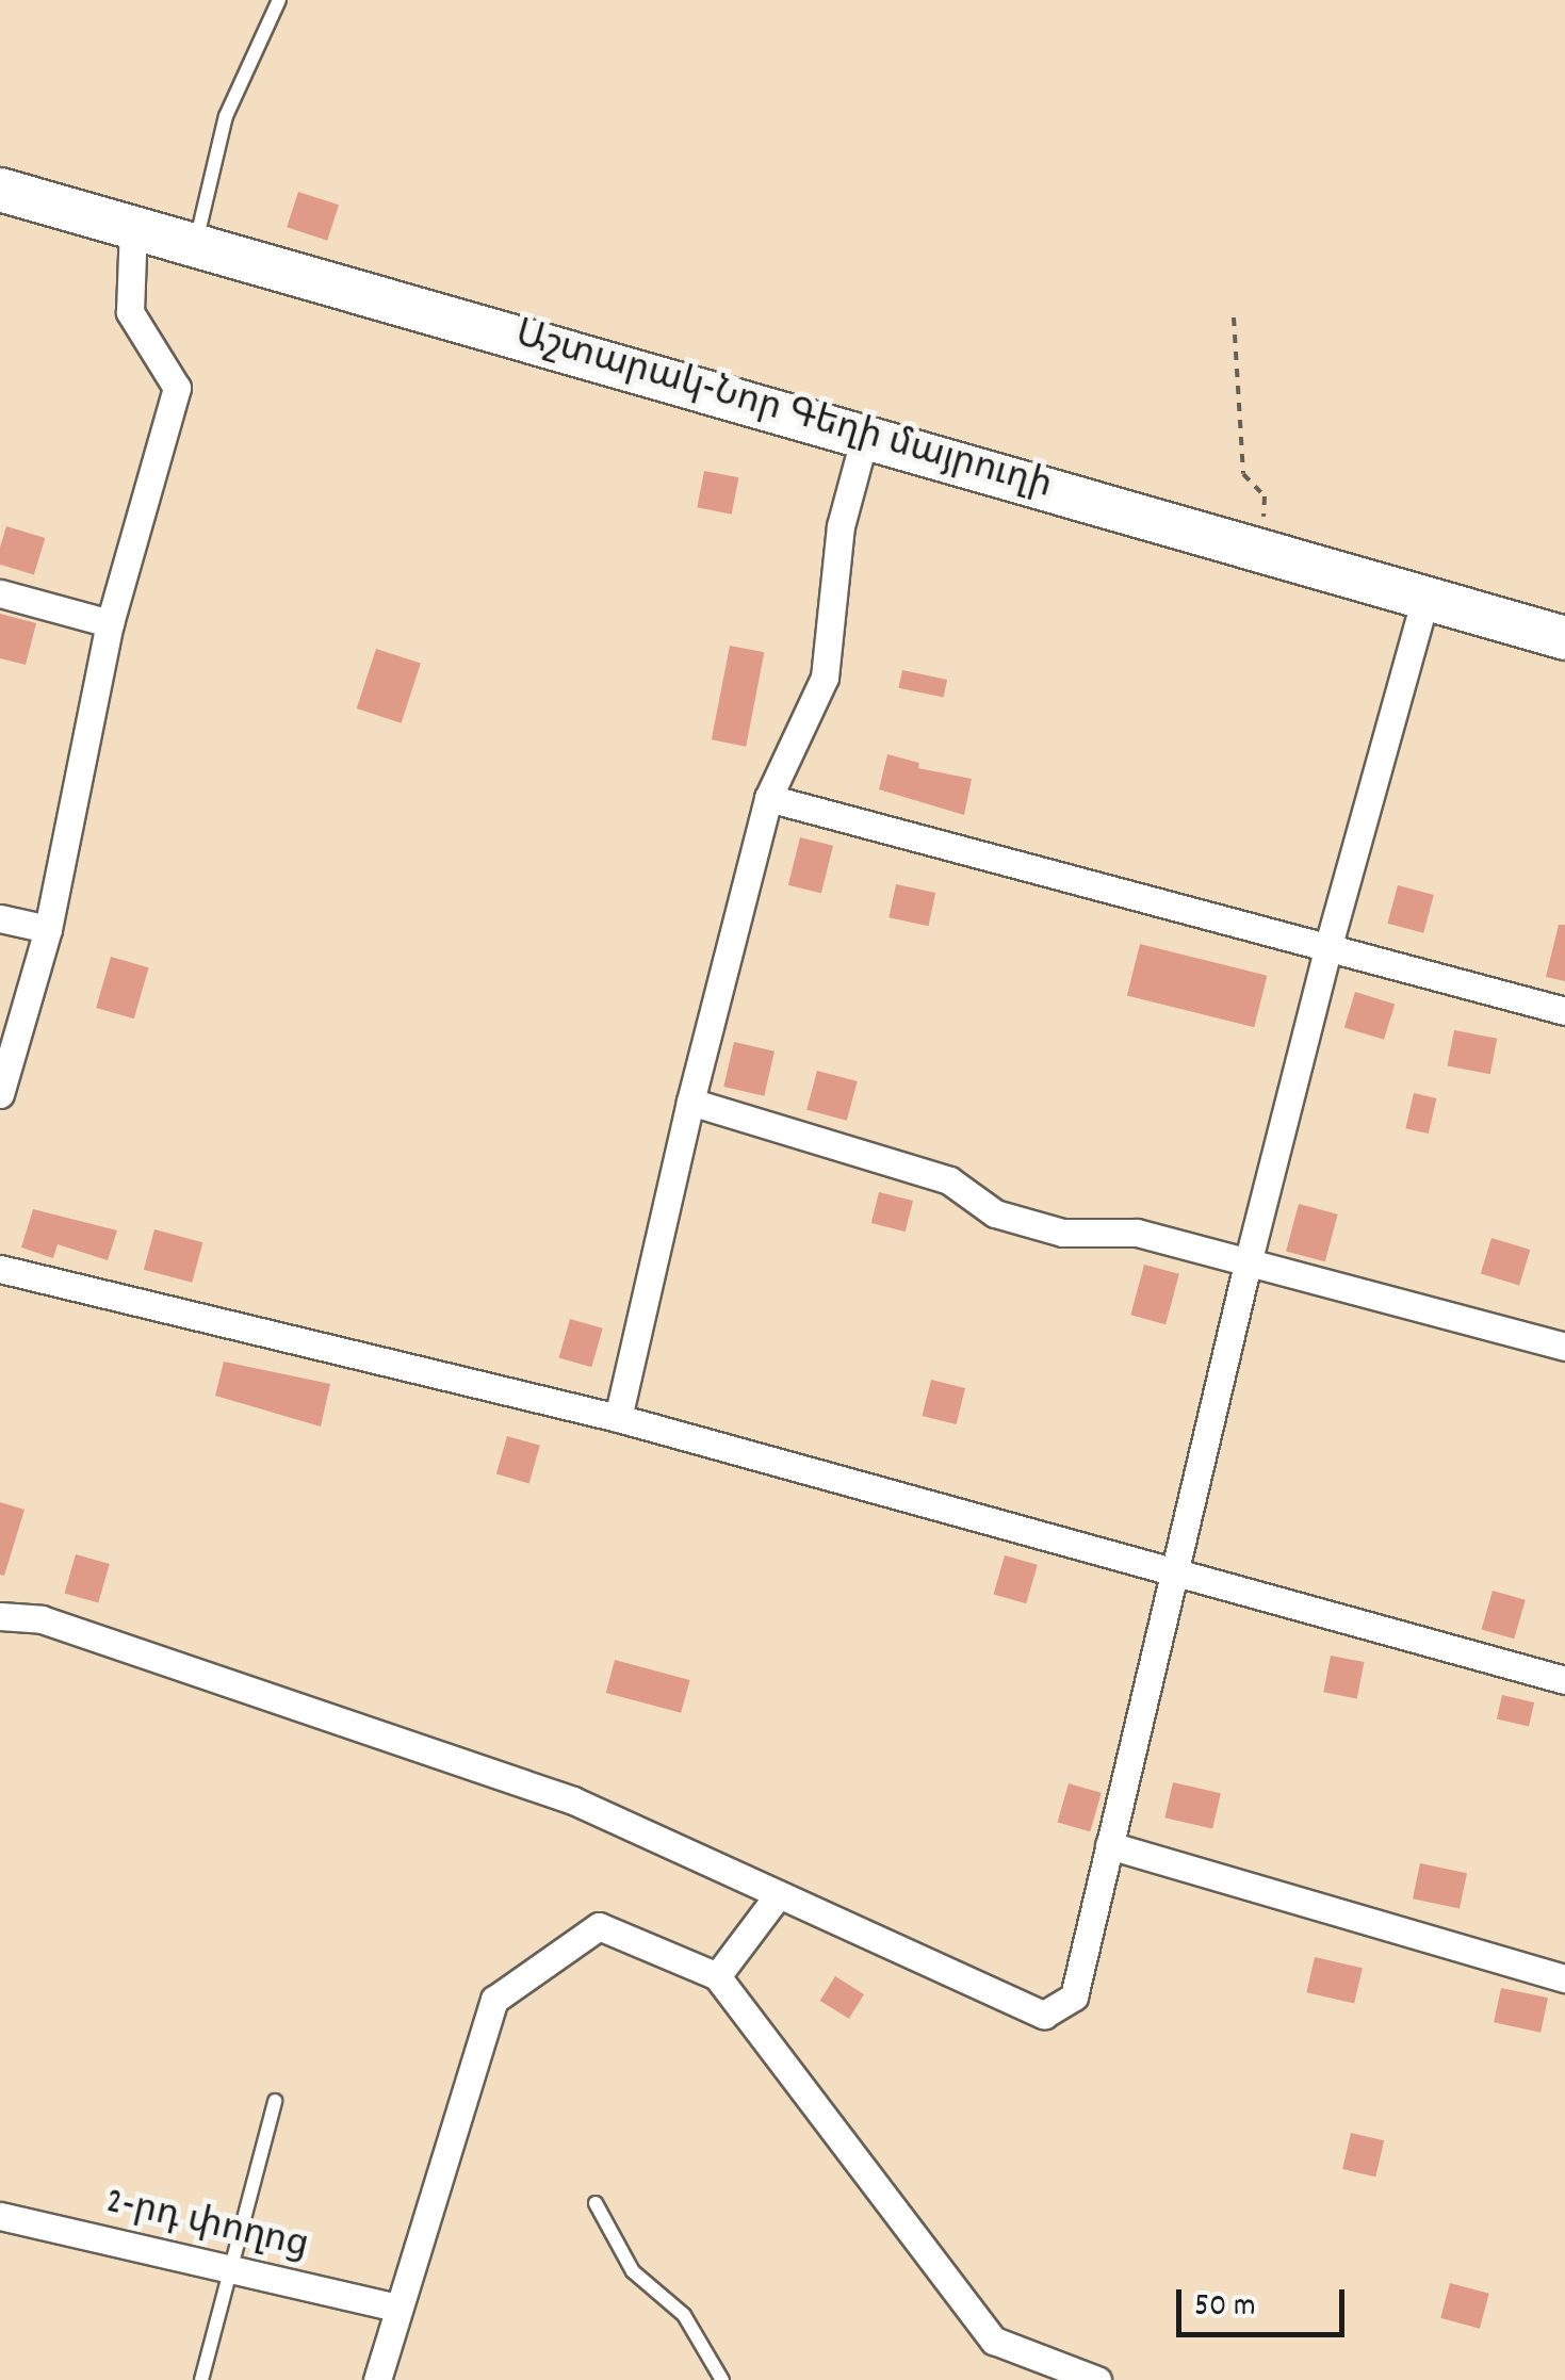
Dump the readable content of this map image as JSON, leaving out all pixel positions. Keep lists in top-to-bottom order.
{
  "streets": {
    "main road": ["Աշտարակ-Նոր Գեղի մայրուղի"],
    "street": ["2-րդ փողոց"]
  },
  "scale_bar": "50 m"
}
